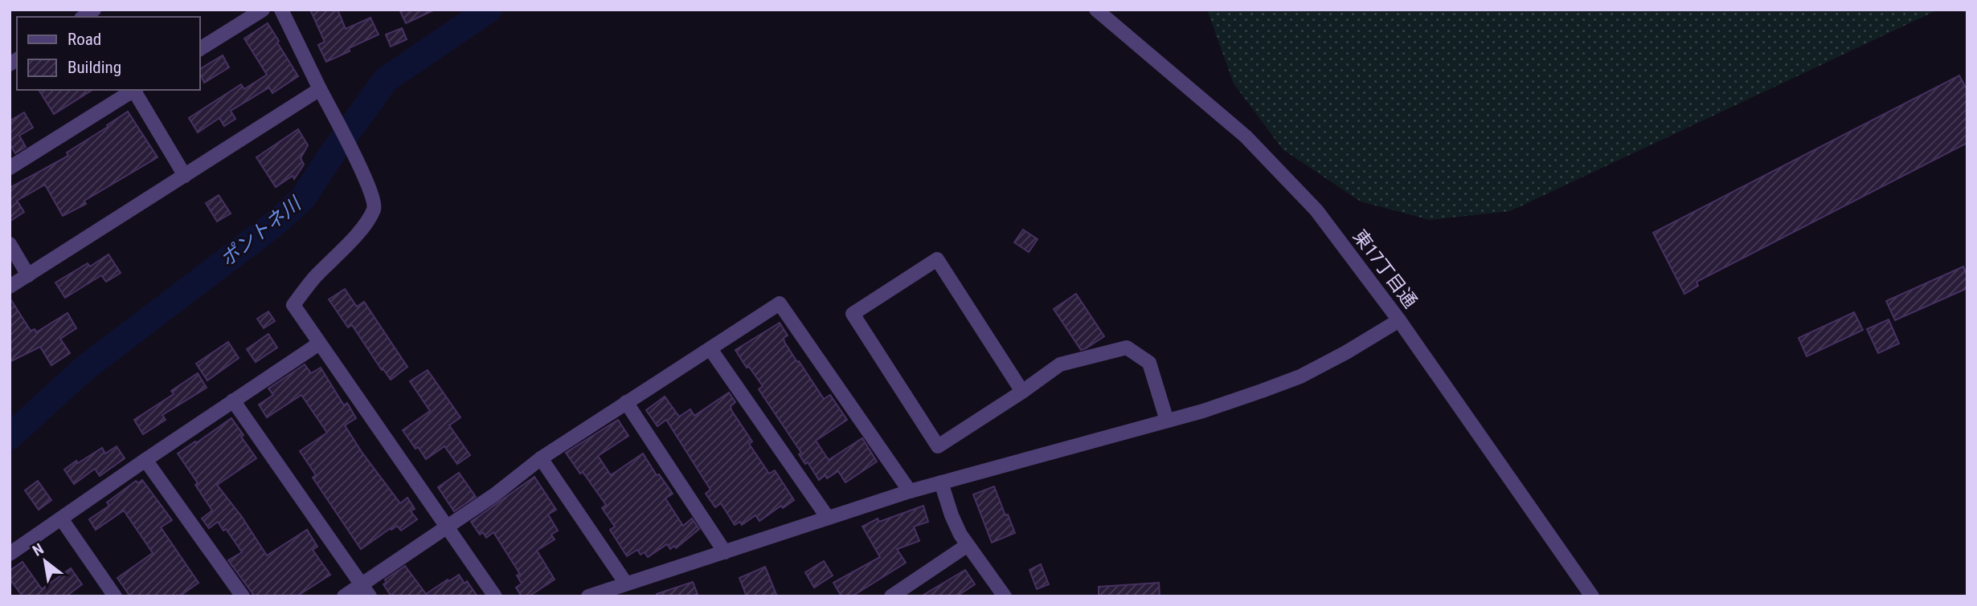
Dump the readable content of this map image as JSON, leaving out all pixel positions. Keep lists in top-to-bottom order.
{
  "streets": {
    "street": ["東17丁目通"]
  },
  "water": ["ポントネ川"],
  "legend": ["Road", "Building"],
  "north": "top left"
}
